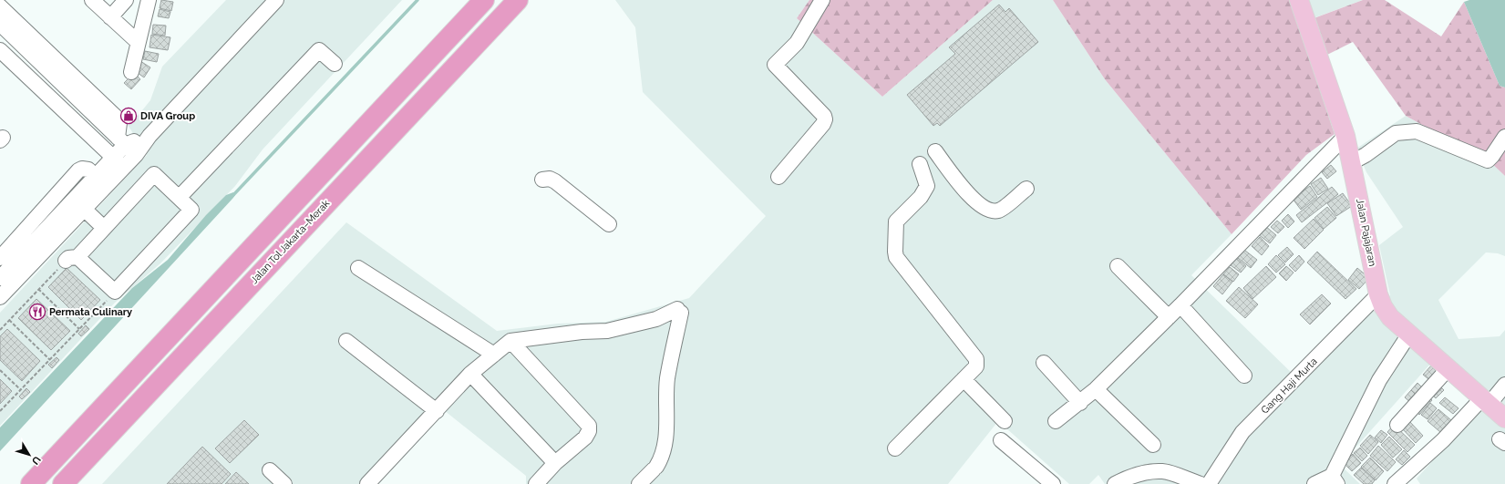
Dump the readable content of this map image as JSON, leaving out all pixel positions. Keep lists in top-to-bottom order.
{
  "streets": {
    "highway": ["Jalan Tol Jakarta–Merak"],
    "main road": ["Jalan Pajajaran"],
    "street": ["Gang Haji Murta"]
  },
  "crossings": [
    ["Jalan Pajajaran", "Gang Haji Murta"]
  ],
  "places": {
    "shop": ["DIVA Group"],
    "restaurant": ["Permata Culinary"]
  },
  "north": "bottom right"
}
